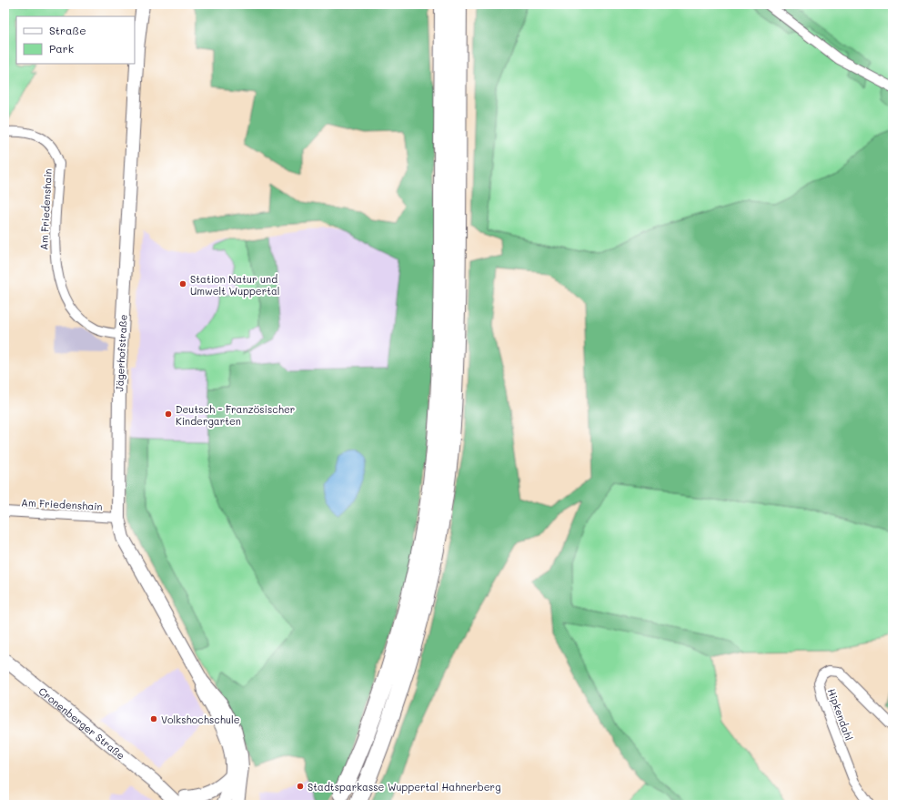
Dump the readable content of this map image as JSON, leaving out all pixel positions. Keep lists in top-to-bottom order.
{
  "streets": {
    "main road": ["Jägerhofstraße", "Cronenberger Straße"],
    "street": ["Am Friedenshain", "Hipkendahl"]
  },
  "crossings": [
    ["Am Friedenshain", "Jägerhofstraße"]
  ],
  "places": [
    "Station Natur und Umwelt Wuppertal",
    "Deutsch - Französischer Kindergarten",
    "Volkshochschule",
    "Stadtsparkasse Wuppertal Hahnerberg"
  ],
  "legend": ["Straße", "Park"]
}
